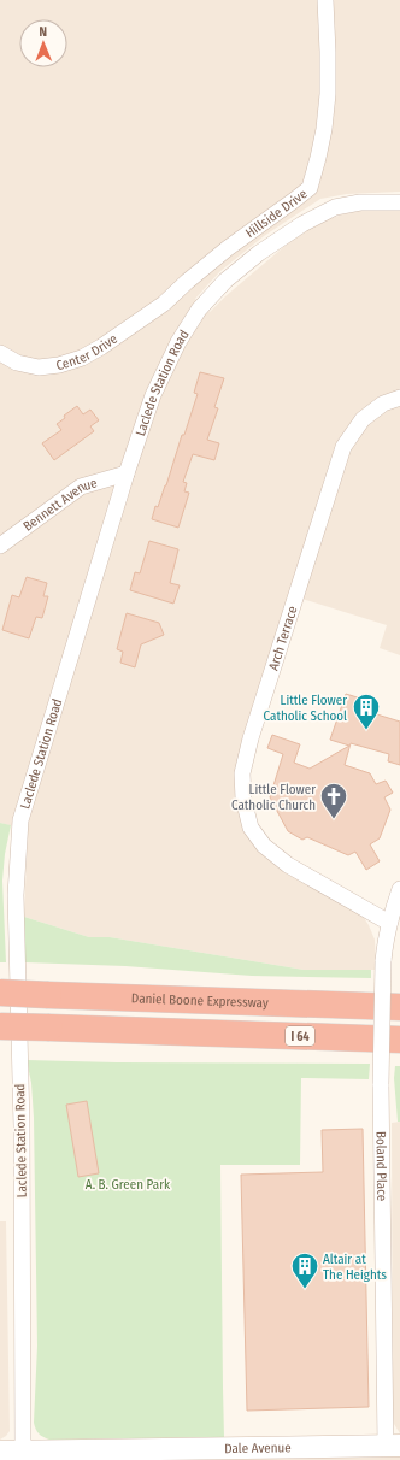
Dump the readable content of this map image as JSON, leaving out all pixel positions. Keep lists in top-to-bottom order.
{
  "streets": {
    "highway": ["Daniel Boone Expressway", "I 64"],
    "street": [
      "Hillside Drive",
      "Center Drive",
      "Laclede Station Road",
      "Bennett Avenue",
      "Arch Terrace",
      "Boland Place",
      "Dale Avenue"
    ]
  },
  "crossings": [
    ["Hillside Drive", "Center Drive"],
    ["Laclede Station Road", "Bennett Avenue"],
    ["Laclede Station Road", "Dale Avenue"],
    ["Arch Terrace", "Boland Place"],
    ["Boland Place", "Dale Avenue"]
  ],
  "parks": ["A. B. Green Park"],
  "places": {
    "building": ["Little Flower Catholic School", "Altair at The Heights"],
    "church": ["Little Flower Catholic Church"]
  },
  "north": "top"
}
